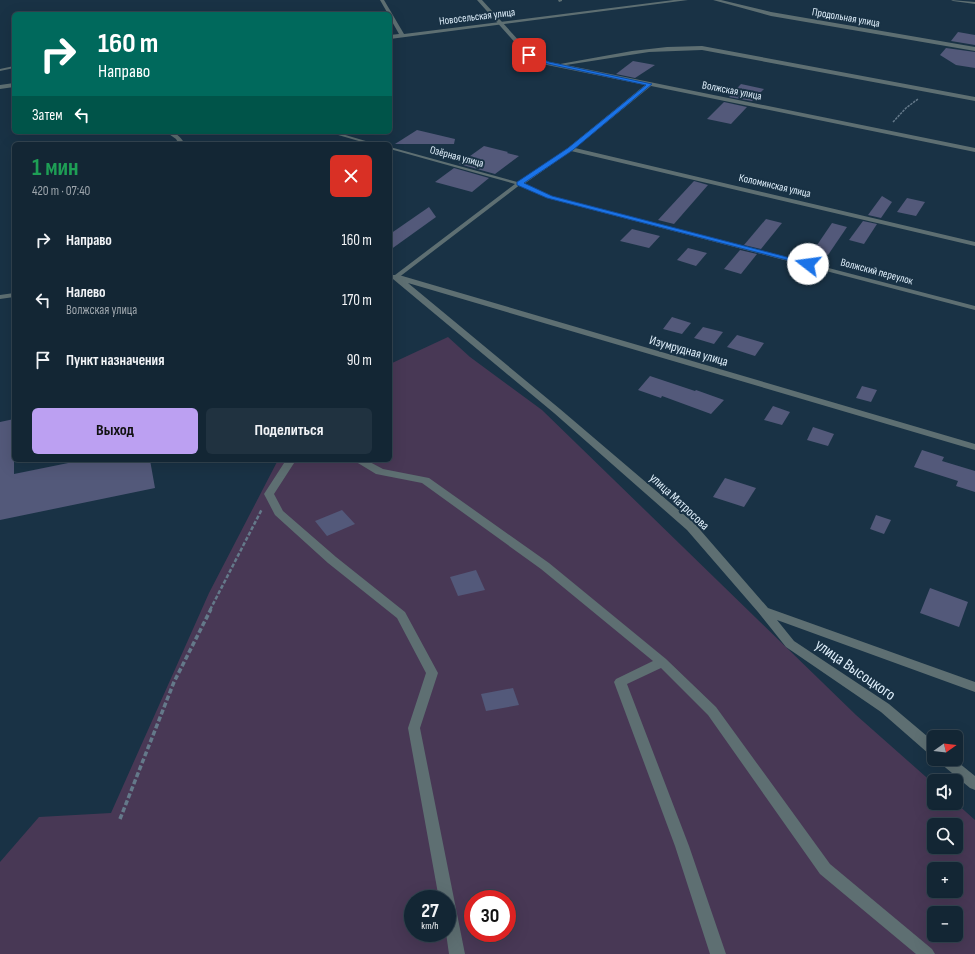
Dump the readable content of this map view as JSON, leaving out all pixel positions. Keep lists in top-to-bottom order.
{
  "streets": {
    "street": [
      "Новосельская улица",
      "Продольная улица",
      "Волжская улица",
      "Коломинская улица",
      "Волжский переулок",
      "Изумрудная улица",
      "улица Матросова",
      "улица Высоцкого"
    ],
    "lane": ["Озёрная улица"]
  },
  "crossings": [
    ["Новосельская улица", "Волжская улица"],
    ["Озёрная улица", "Волжский переулок"],
    ["Изумрудная улица", "улица Матросова"],
    ["улица Матросова", "улица Высоцкого"]
  ],
  "north": "right",
  "page": {
    "turn": ["160 m", "Направо"],
    "then": "Затем",
    "heading": ["1 мин", "420 m · 07:40"],
    "list": [
      {
        "name": "Направо",
        "value": "160 m"
      },
      {
        "name": "Налево",
        "note": "Волжская улица",
        "value": "170 m"
      },
      {
        "name": "Пункт назначения",
        "value": "90 m"
      }
    ],
    "buttons": ["Выход", "Поделиться"],
    "map_buttons": ["+", "−"],
    "speed": "27 km/h",
    "limit": "30"
  }
}
